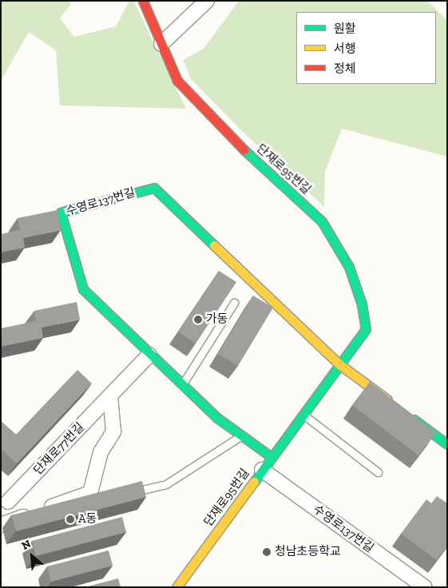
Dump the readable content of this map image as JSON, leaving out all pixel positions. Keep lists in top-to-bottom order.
{
  "streets": {
    "street": ["단재로95번길", "수영로137번길", "단재로77번길"]
  },
  "crossings": [
    ["단재로95번길", "수영로137번길"],
    ["수영로137번길", "단재로77번길"]
  ],
  "places": ["가동", "A동", "청남초등학교"],
  "legend": ["원활", "서행", "정체"],
  "north": "top left"
}
